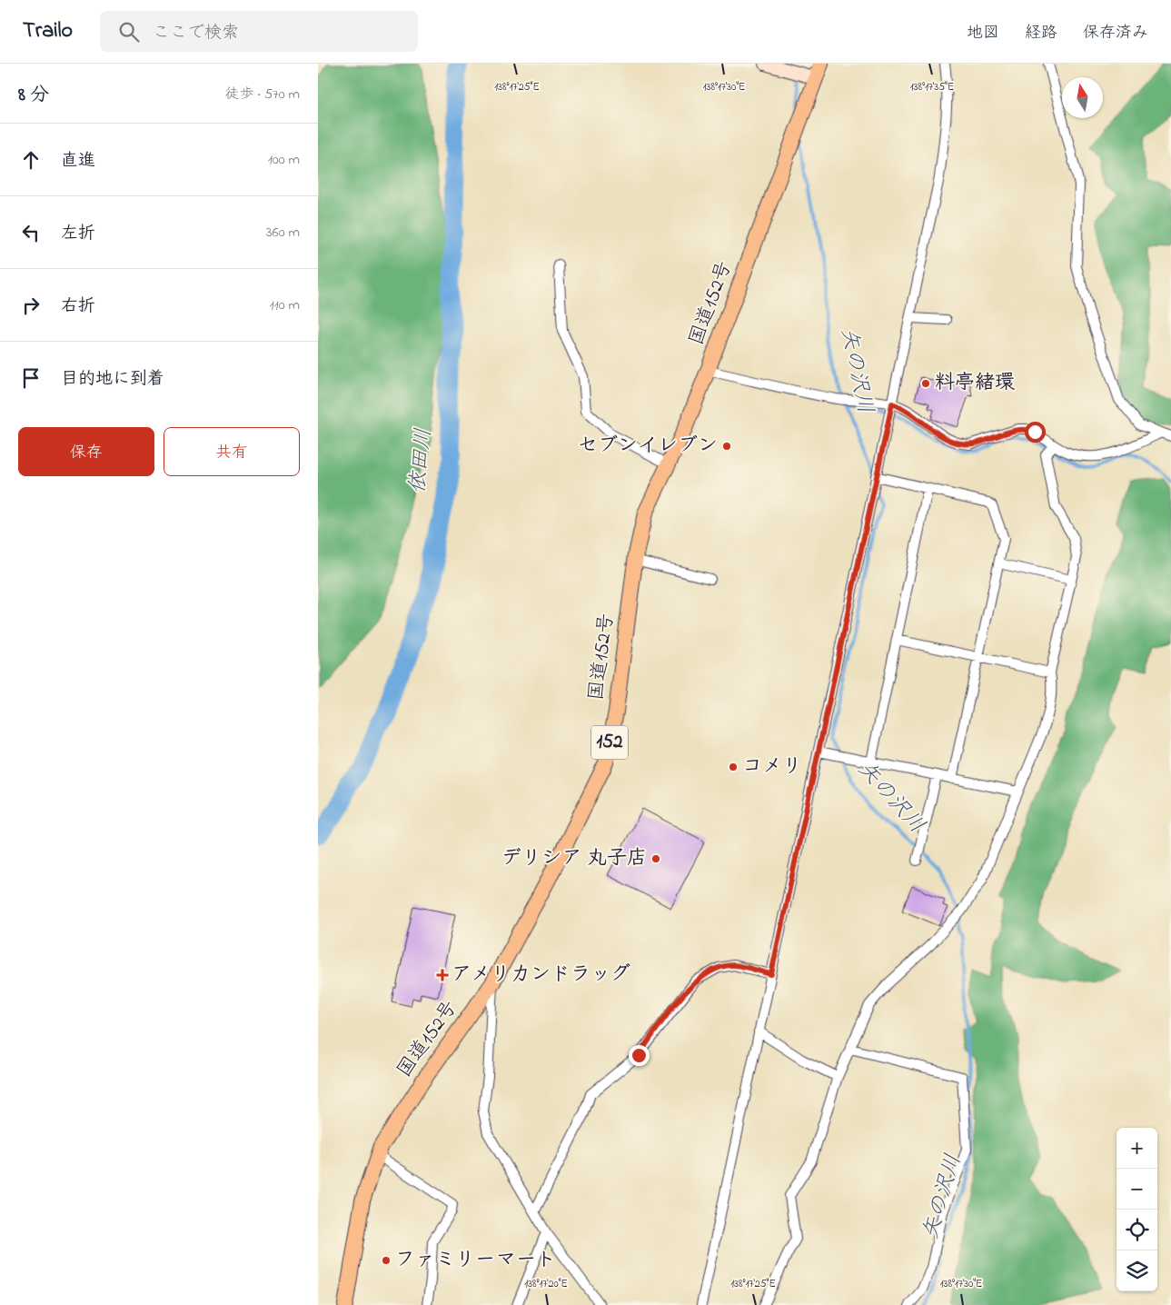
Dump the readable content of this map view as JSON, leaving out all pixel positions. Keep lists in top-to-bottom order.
{
  "streets": {
    "highway": ["国道152号", "152"]
  },
  "water": ["矢の沢川", "依田川"],
  "places": {
    "other": [
      "料亭緒環",
      "セブンイレブン",
      "コメリ",
      "デリシア 丸子店",
      "ファミリーマート"
    ],
    "health": ["アメリカンドラッグ"]
  },
  "north": "top",
  "page": {
    "header": "Trailo",
    "search": "ここで検索",
    "nav": ["地図", "経路", "保存済み"],
    "heading": ["8 分", "徒歩 · 570 m"],
    "list": [
      ["直進", "100 m"],
      ["左折", "360 m"],
      ["右折", "110 m"],
      "目的地に到着"
    ],
    "buttons": ["保存", "共有"],
    "map_buttons": ["+", "−"]
  },
  "coordinates": [
    "138°17'25\"E",
    "138°17'30\"E",
    "138°17'35\"E",
    "138°17'20\"E"
  ]
}
